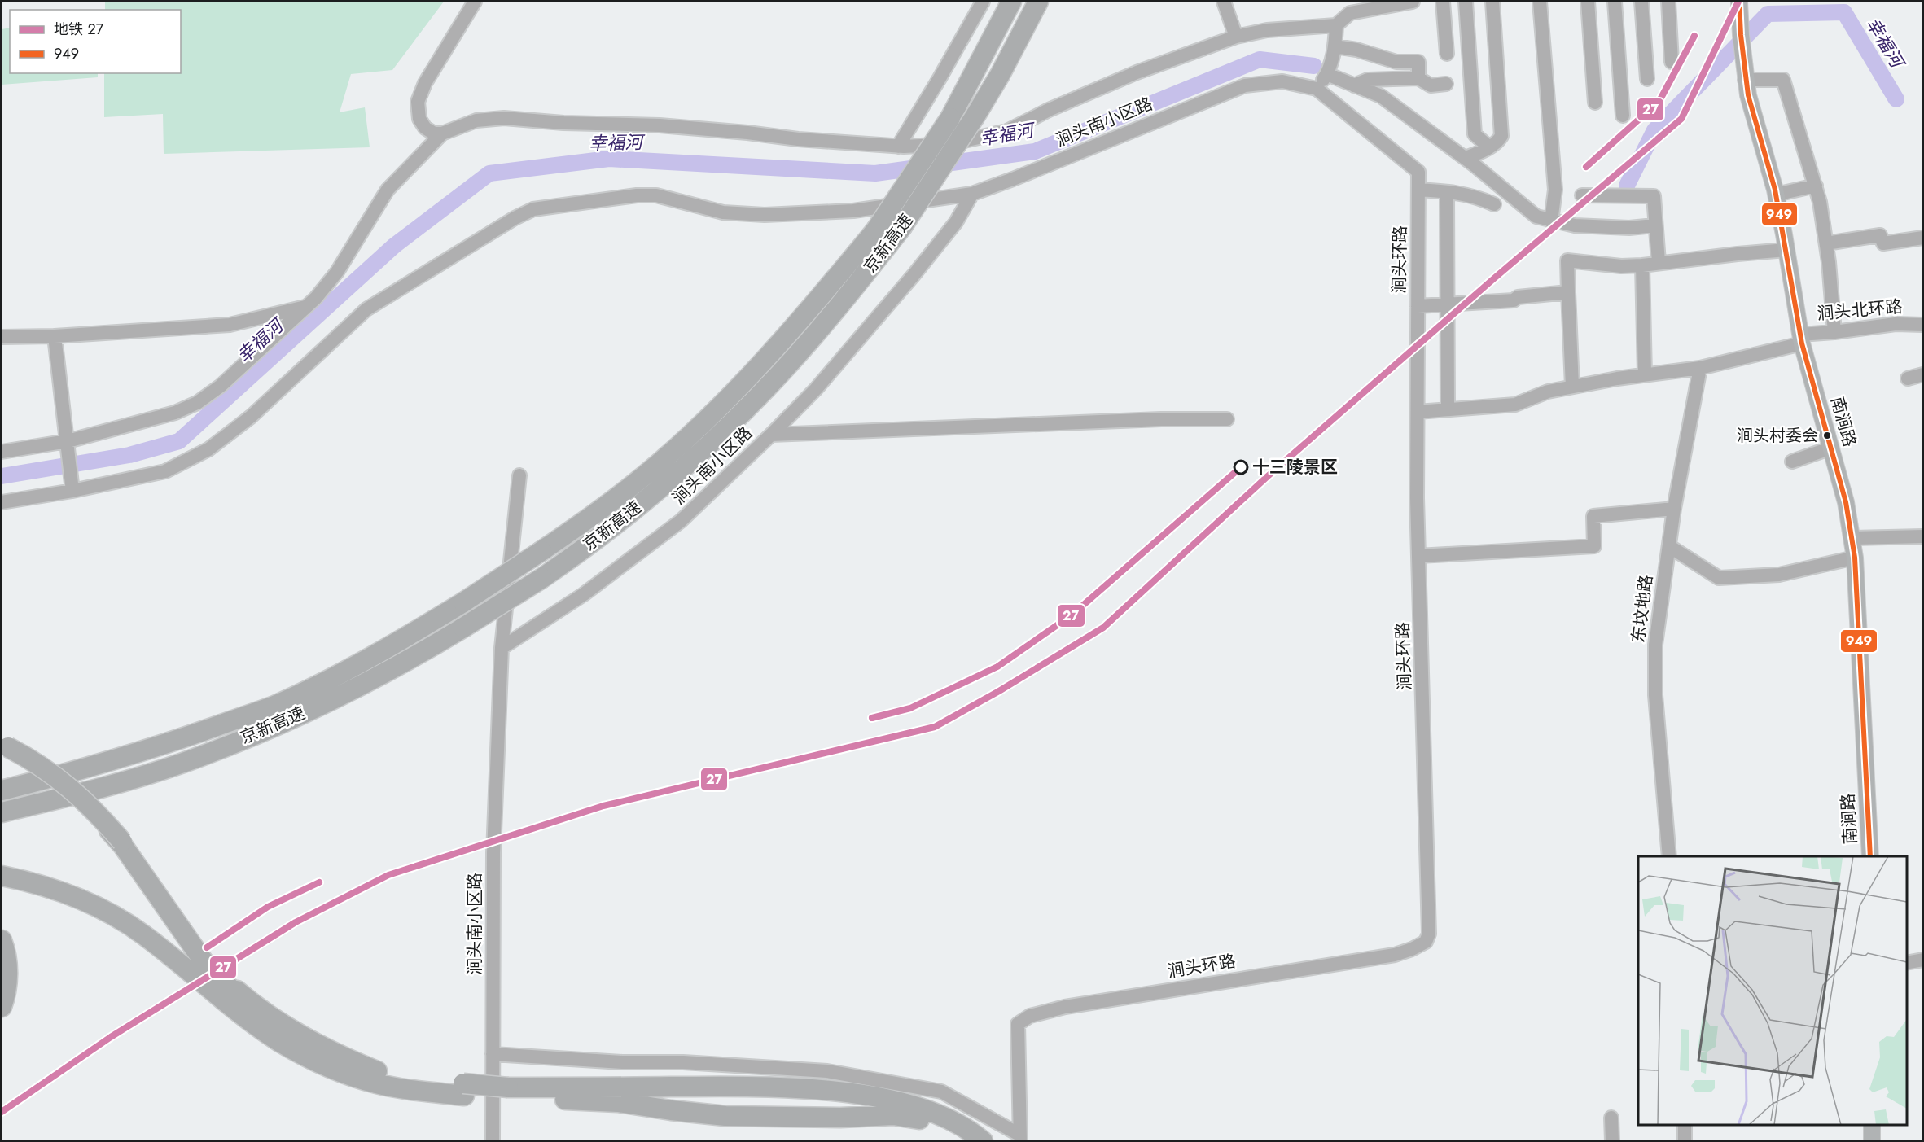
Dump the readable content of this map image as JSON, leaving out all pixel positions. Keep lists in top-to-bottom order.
{
  "streets": {
    "highway": ["京新高速"],
    "main road": ["南涧路"],
    "street": [
      "涧头南小区路",
      "涧头环路",
      "涧头北环路",
      "东坟地路"
    ]
  },
  "crossings": [
    ["涧头南小区路", "涧头环路"],
    ["涧头环路", "涧头北环路"],
    ["涧头北环路", "南涧路"],
    ["涧头北环路", "东坟地路"]
  ],
  "water": ["幸福河"],
  "places": ["涧头村委会", "十三陵景区"],
  "lines": ["metro line 27", "transit line 949"],
  "legend": ["地铁 27", "949"]
}
